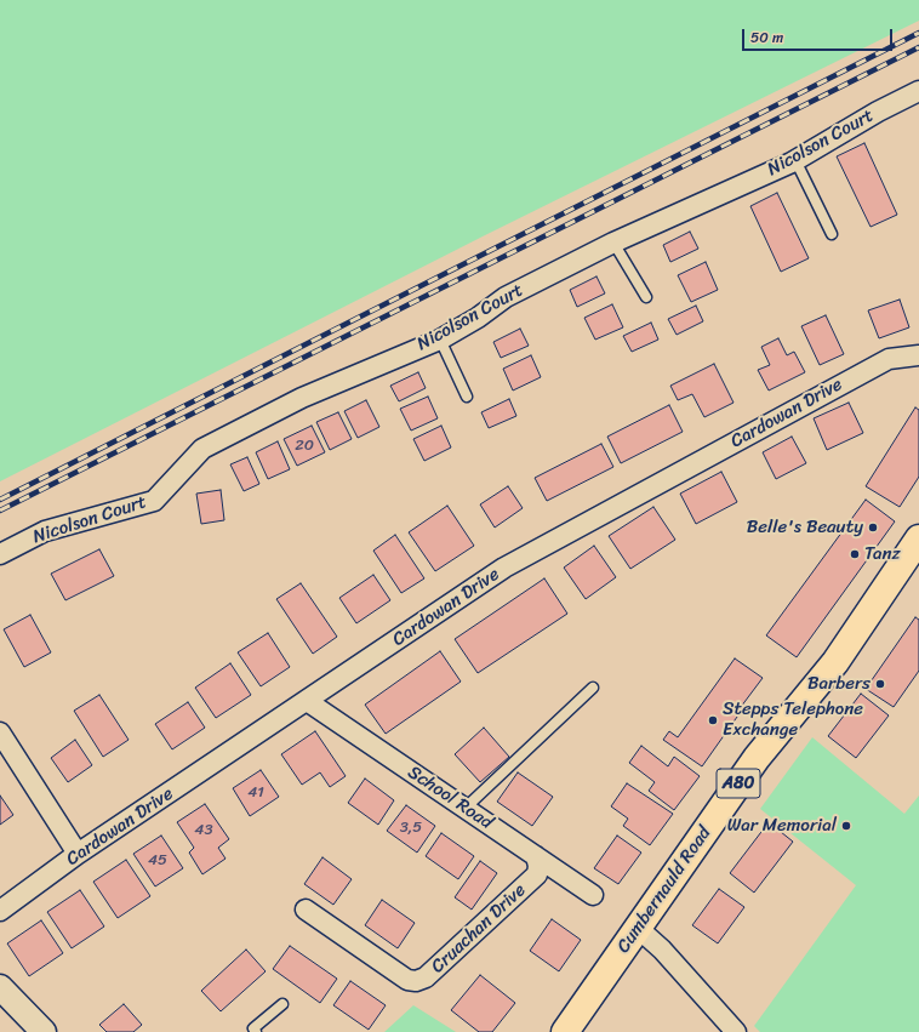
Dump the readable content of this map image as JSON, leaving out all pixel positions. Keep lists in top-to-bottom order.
{
  "streets": {
    "main road": ["A80", "Cumbernauld Road"],
    "street": [
      "Nicolson Court",
      "Cardowan Drive",
      "School Road",
      "Cruachan Drive"
    ]
  },
  "crossings": [
    ["Cardowan Drive", "School Road"],
    ["School Road", "Cruachan Drive"]
  ],
  "places": [
    "Belle's Beauty",
    "Tanz",
    "Barbers",
    "Stepps Telephone Exchange",
    "War Memorial"
  ],
  "house_numbers": [
    "20",
    "41",
    "3,5",
    "43",
    "45"
  ],
  "scale_bar": "50 m"
}
